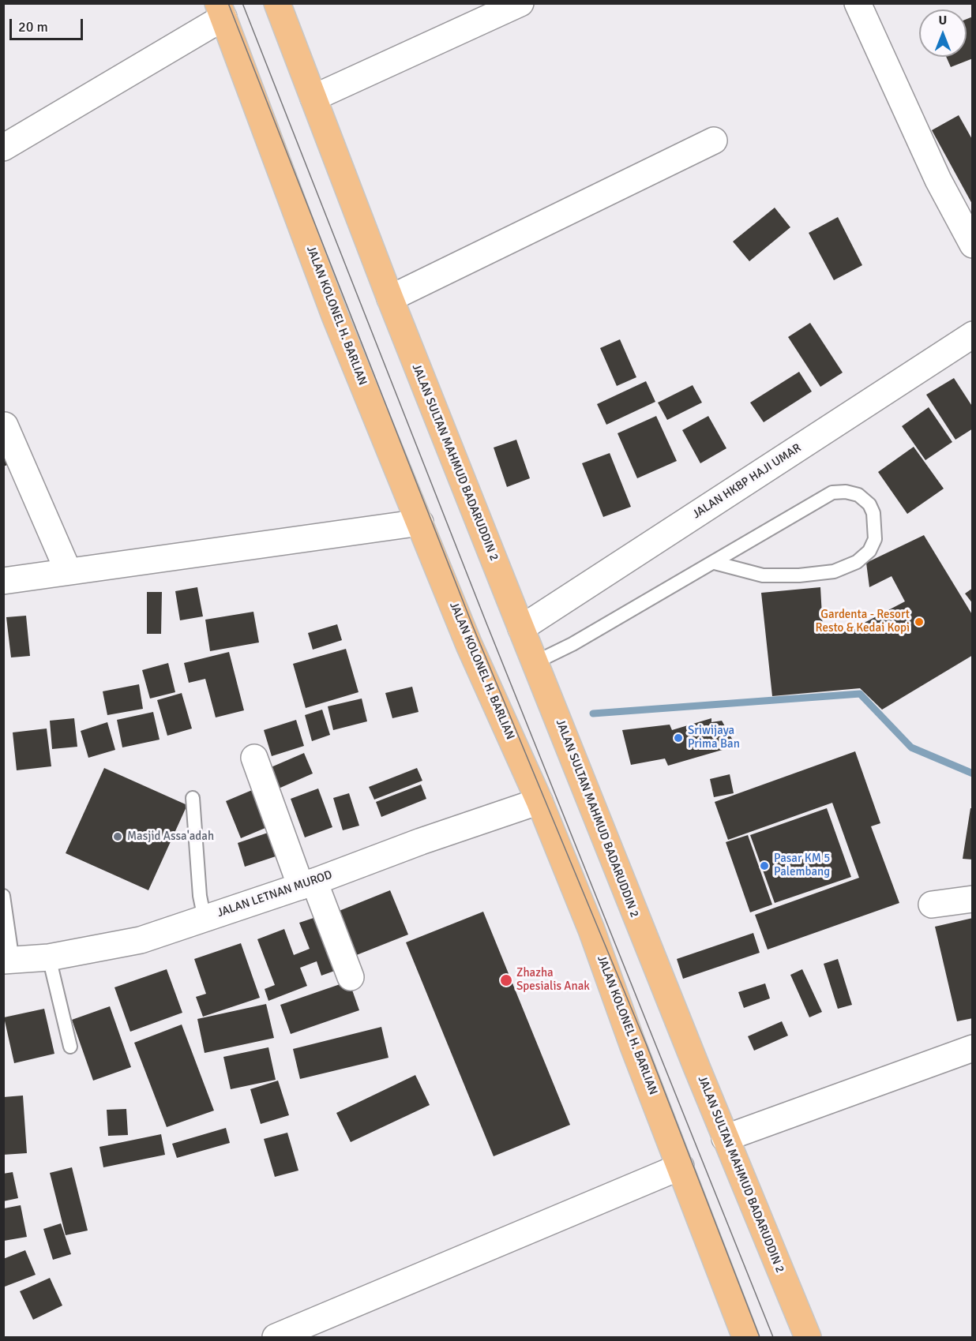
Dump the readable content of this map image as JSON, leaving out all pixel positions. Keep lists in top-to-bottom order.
{
  "streets": {
    "highway": ["JALAN KOLONEL H. BARLIAN", "JALAN SULTAN MAHMUD BADARUDDIN 2"],
    "street": ["JALAN HKBP HAJI UMAR", "JALAN LETNAN MUROD"]
  },
  "crossings": [
    ["JALAN KOLONEL H. BARLIAN", "JALAN LETNAN MUROD"],
    ["JALAN SULTAN MAHMUD BADARUDDIN 2", "JALAN HKBP HAJI UMAR"]
  ],
  "places": [
    "Gardenta - Resort Resto & Kedai Kopi",
    "Sriwijaya Prima Ban",
    "Masjid Assa'adah",
    "Pasar KM 5 Palembang",
    "Zhazha Spesialis Anak"
  ],
  "scale_bar": "20 m",
  "north": "top"
}
